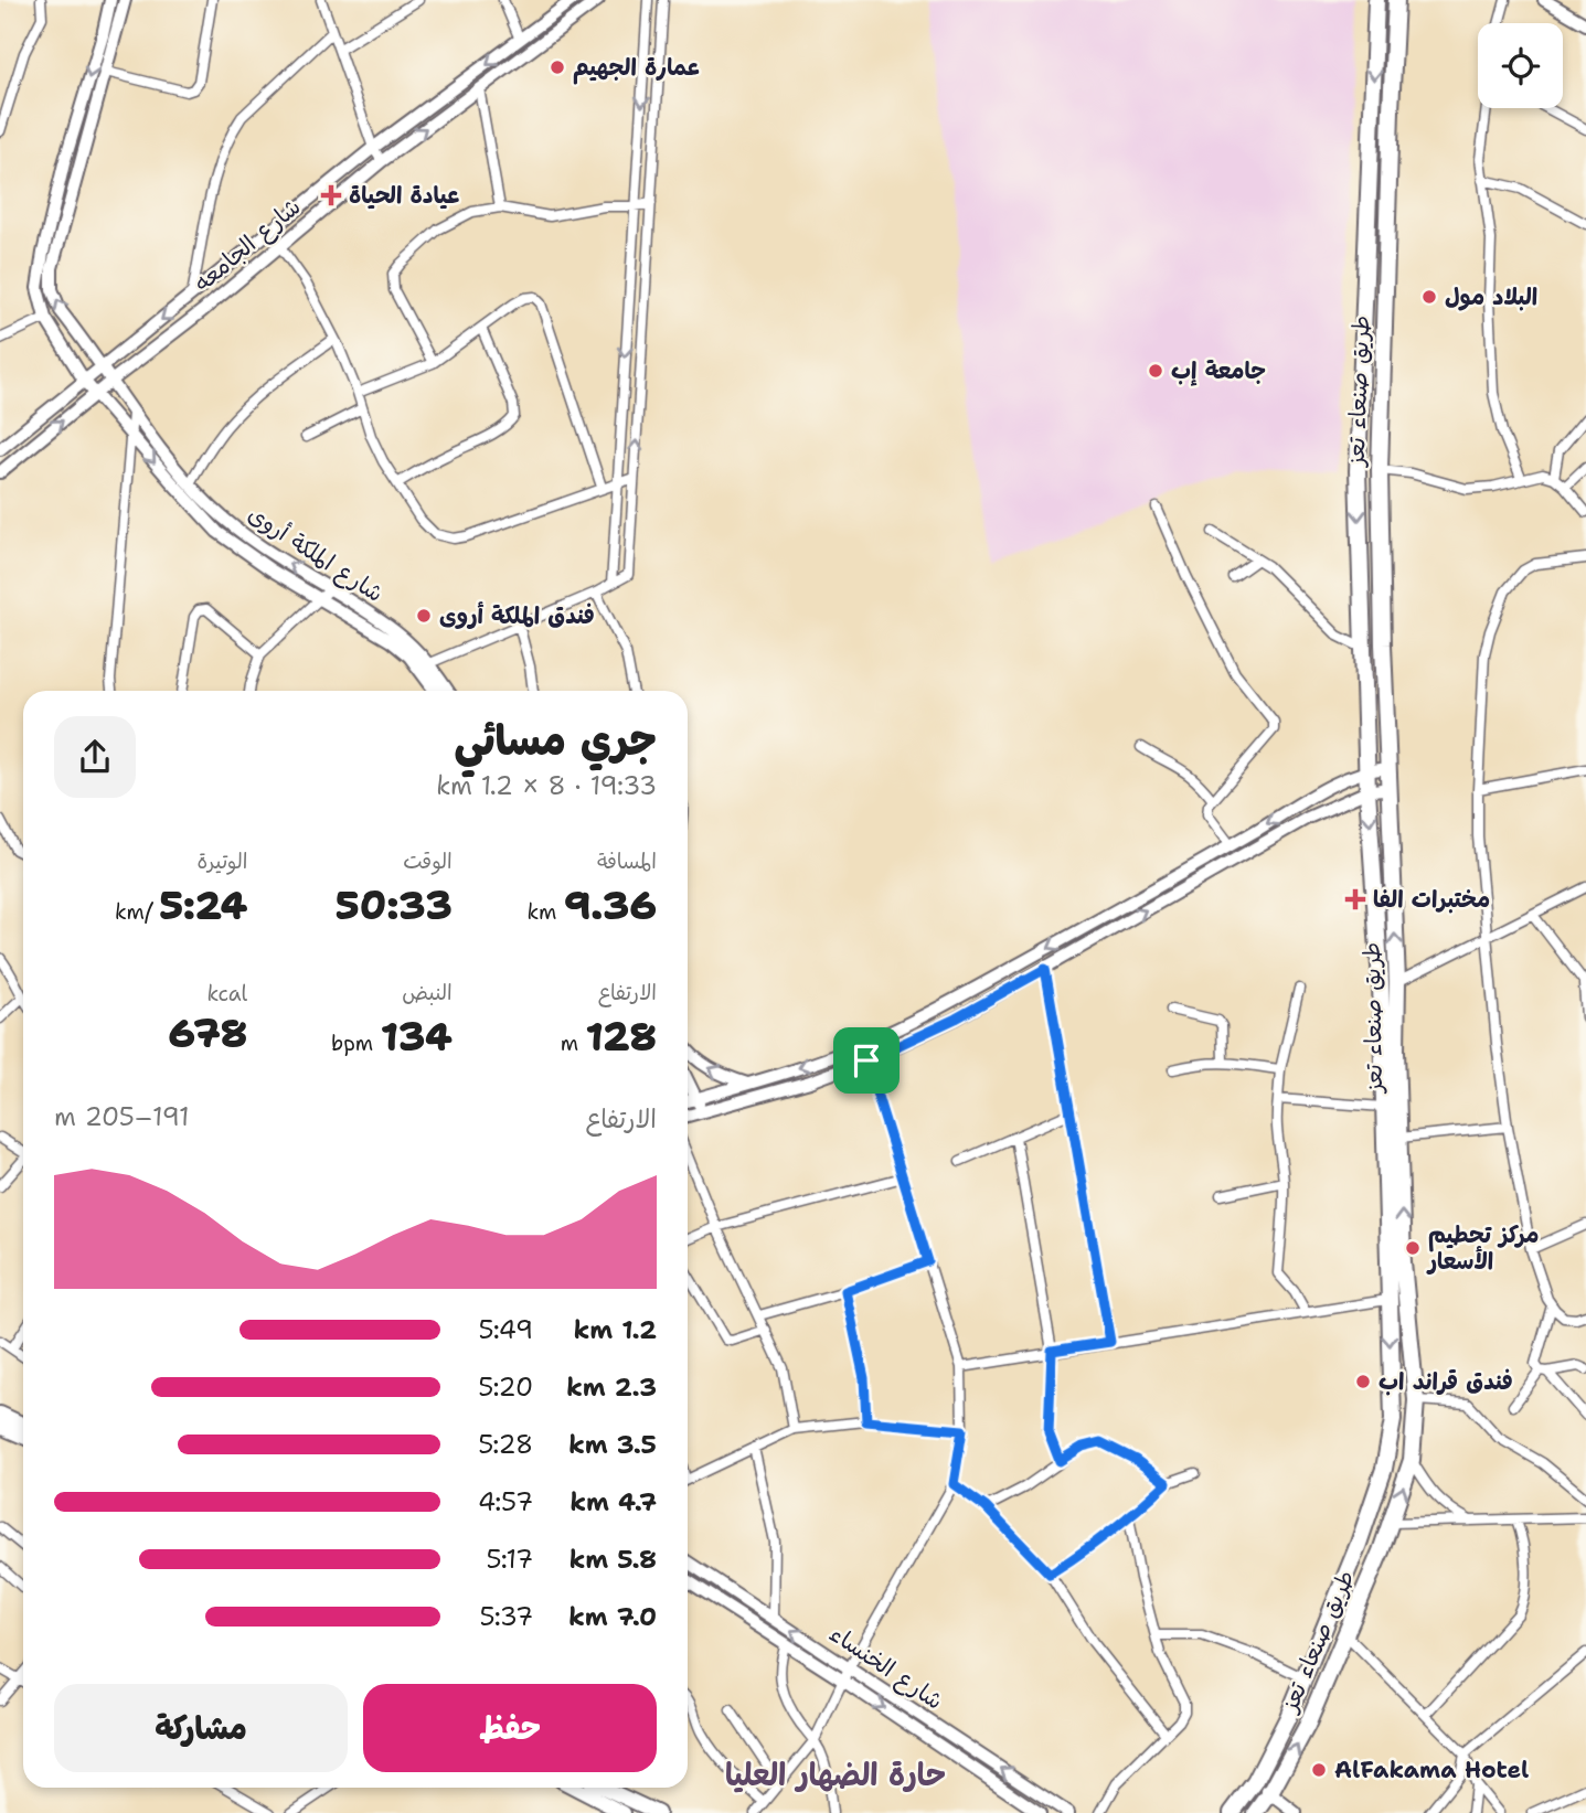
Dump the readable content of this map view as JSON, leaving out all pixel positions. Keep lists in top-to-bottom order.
{
  "streets": {
    "highway": ["طريق صنعاء تعز"],
    "street": ["شارع الجامعه", "شارع الملكة أروى", "شارع الخنساء"]
  },
  "crossings": [
    ["شارع الجامعه", "شارع الملكة أروى"]
  ],
  "districts": ["حارة الضهار العليا"],
  "places": {
    "other": [
      "عمارة الجهيم",
      "البلاد مول",
      "جامعة إب",
      "فندق الملكة أروى",
      "مركز تحطيم الأسعار",
      "فندق قراند اب",
      "AlFakama Hotel"
    ],
    "health": ["عيادة الحياة", "مختبرات الفا"]
  },
  "page": {
    "heading": ["جري مسائي", "19:33 · 8 × 1.2 km"],
    "stats": [
      ["المسافة", "9.36 km"],
      ["الوقت", "50:33"],
      ["الوتيرة", "5:24 /km"],
      ["الارتفاع", "128 m"],
      ["النبض", "134 bpm"],
      ["kcal", "678"]
    ],
    "chart": ["الارتفاع", "191–205 m"],
    "list": [
      {
        "name": "1.2 km",
        "note": "5:49"
      },
      {
        "name": "2.3 km",
        "note": "5:20"
      },
      {
        "name": "3.5 km",
        "note": "5:28"
      },
      {
        "name": "4.7 km",
        "note": "4:57"
      },
      {
        "name": "5.8 km",
        "note": "5:17"
      },
      {
        "name": "7.0 km",
        "note": "5:37"
      }
    ],
    "buttons": ["حفظ", "مشاركة"]
  }
}
